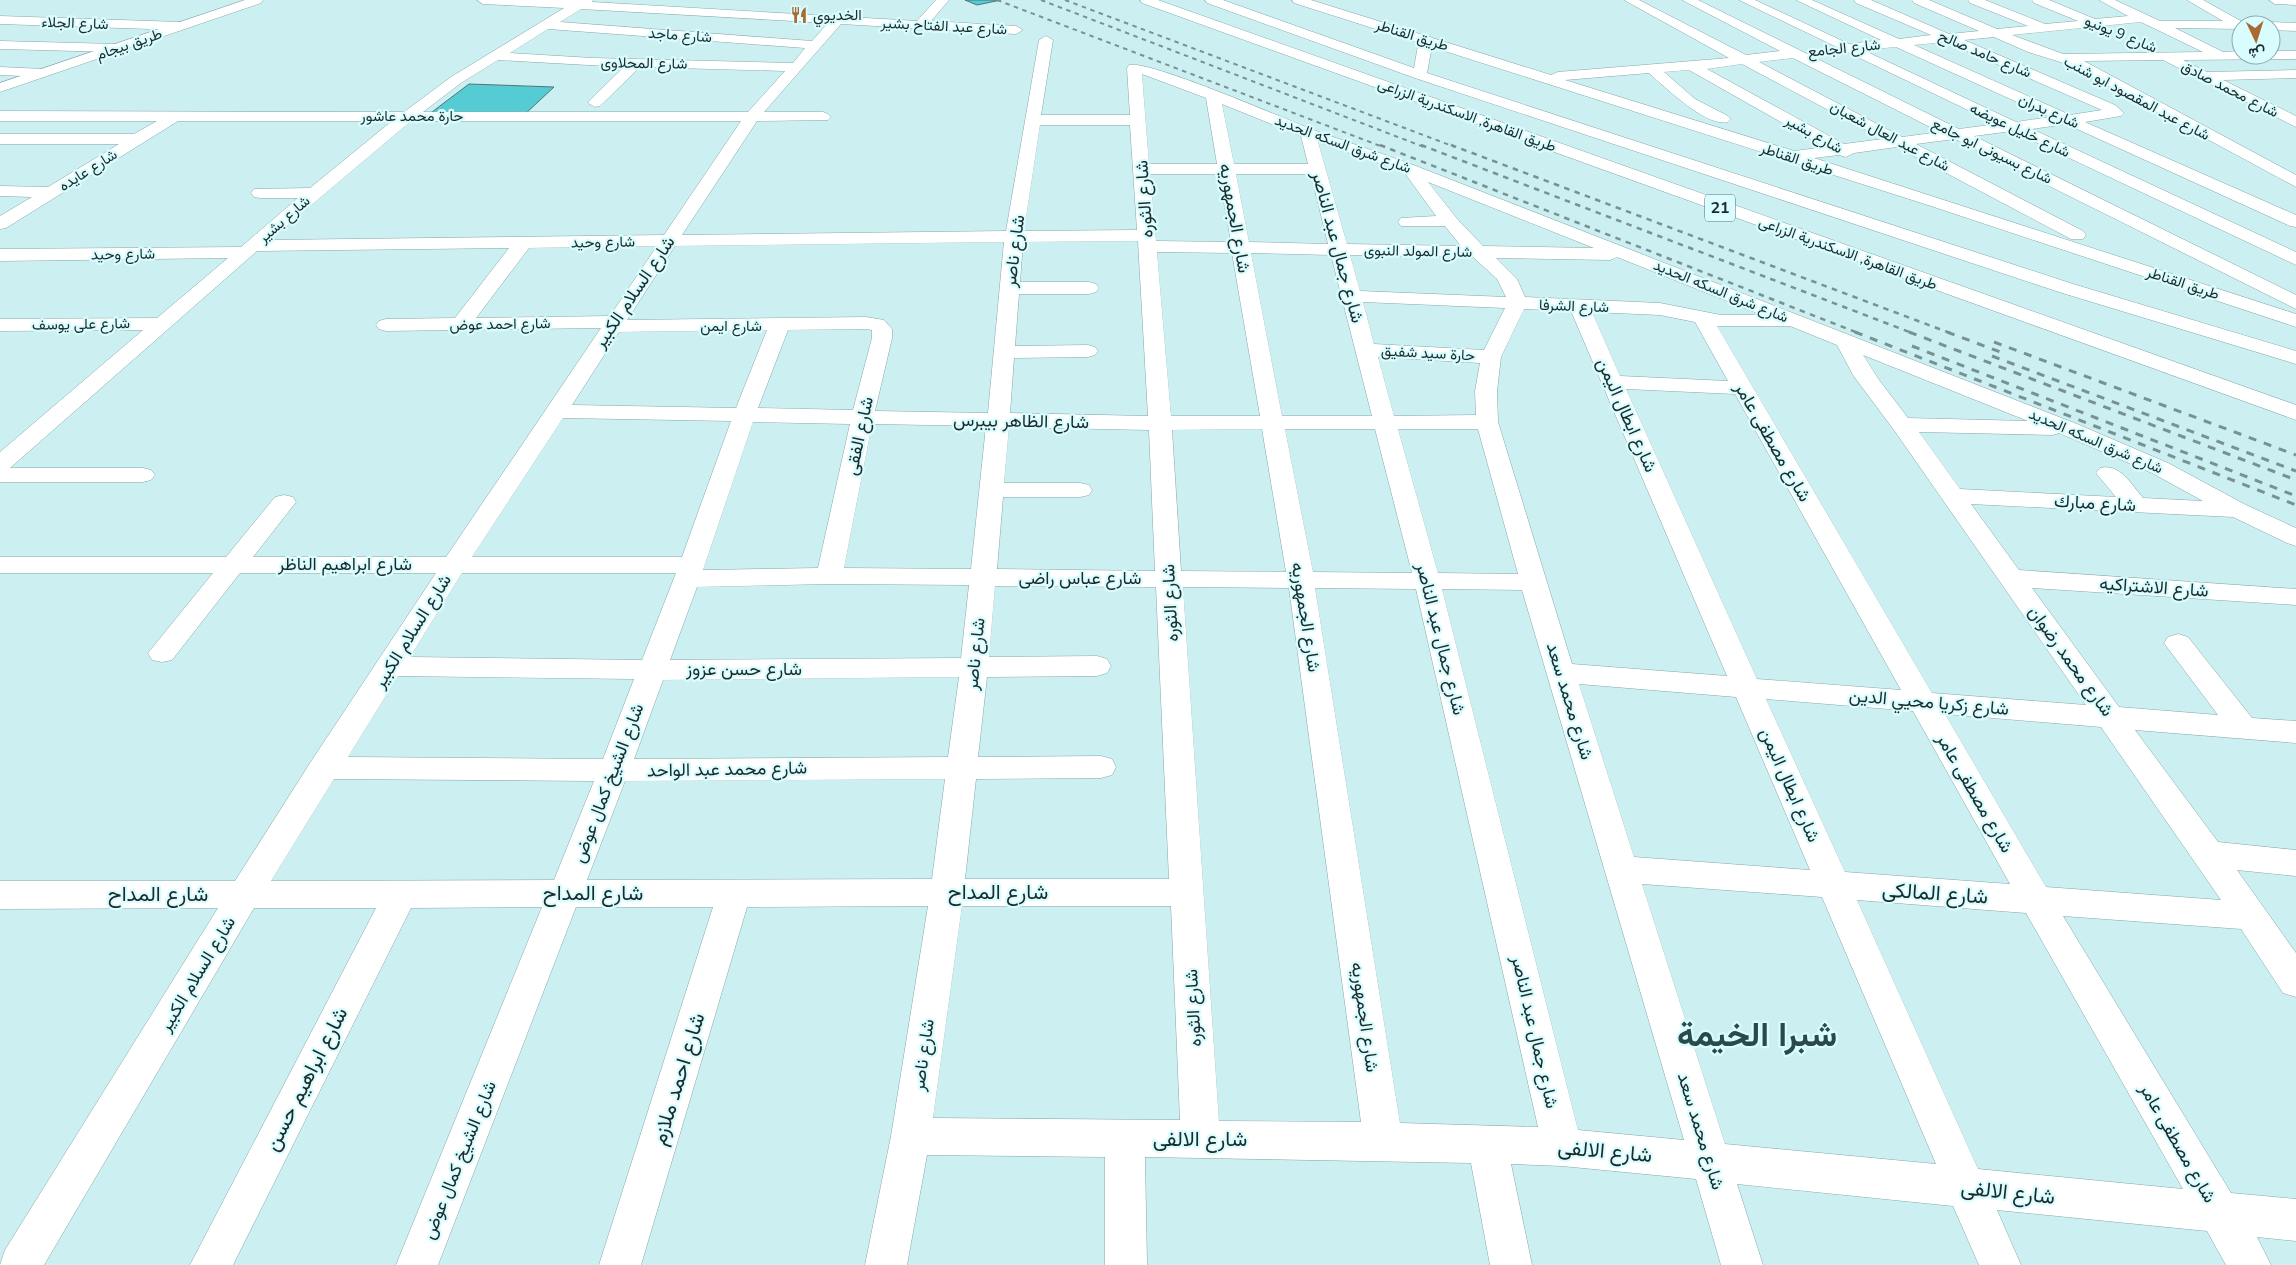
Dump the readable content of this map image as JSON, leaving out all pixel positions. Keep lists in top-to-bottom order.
{
  "streets": {
    "main road": [
      "شارع الجلاء",
      "شارع عبد الفتاح بشير",
      "شارع 9 يونيو",
      "شارع ماجد",
      "طريق القناطر",
      "طريق بيجام",
      "شارع الجامع",
      "شارع حامد صالح",
      "شارع المحلاوى",
      "شارع محمد صادق",
      "شارع عبد المقصود ابو شنب",
      "شارع بدران",
      "طريق القاهرة, الاسكندرية الزراعى",
      "حارة محمد عاشور",
      "شارع خليل عويضه",
      "شارع بشير",
      "شارع عبد العال شعبان",
      "شارع شرق السكه الحديد",
      "شارع بسيونى ابو جامع",
      "شارع عايده",
      "شارع الثوره",
      "21",
      "شارع الجمهوريه",
      "شارع وحيد",
      "شارع جمال عبد الناصر",
      "شارع ناصر",
      "شارع المولد النبوى",
      "شارع السلام الكبير",
      "شارع الشرفا",
      "شارع على يوسف",
      "شارع احمد عوض",
      "شارع ايمن",
      "حارة سيد شفيق",
      "شارع ابطال اليمن",
      "شارع الظاهر بيبرس",
      "شارع الفقى",
      "شارع مصطفى عامر",
      "شارع مبارك",
      "شارع ابراهيم الناظر",
      "شارع عباس راضى",
      "شارع الاشتراكيه",
      "شارع محمد رضوان",
      "شارع حسن عزوز",
      "شارع محمد سعد",
      "شارع زكريا محيي الدين",
      "شارع محمد عبد الواحد",
      "شارع الشيخ كمال عوض",
      "شارع المداح",
      "شارع المالكى",
      "شارع ابراهيم حسن",
      "شارع احمد ملازم",
      "شارع الالفى"
    ]
  },
  "crossings": [
    ["شارع الجلاء", "طريق بيجام"],
    ["شارع عبد الفتاح بشير", "شارع بشير"],
    ["شارع عبد الفتاح بشير", "شارع السلام الكبير"],
    ["شارع 9 يونيو", "شارع الجامع"],
    ["شارع 9 يونيو", "شارع محمد صادق"],
    ["شارع ماجد", "شارع بشير"],
    ["شارع ماجد", "شارع السلام الكبير"],
    ["طريق القناطر", "شارع الجامع"],
    ["طريق القناطر", "شارع بشير"],
    ["طريق القناطر", "شارع عبد العال شعبان"],
    ["شارع الجامع", "شارع حامد صالح"],
    ["شارع الجامع", "شارع عبد المقصود ابو شنب"],
    ["شارع الجامع", "شارع بدران"],
    ["شارع الجامع", "شارع خليل عويضه"],
    ["شارع الجامع", "شارع بشير"],
    ["شارع الجامع", "شارع عبد العال شعبان"],
    ["شارع الجامع", "شارع بسيونى ابو جامع"],
    ["شارع حامد صالح", "شارع بدران"],
    ["شارع المحلاوى", "شارع بشير"],
    ["شارع المحلاوى", "شارع السلام الكبير"],
    ["حارة محمد عاشور", "شارع بشير"],
    ["حارة محمد عاشور", "شارع عايده"],
    ["حارة محمد عاشور", "شارع السلام الكبير"],
    ["شارع بشير", "شارع وحيد"],
    ["شارع بشير", "شارع على يوسف"],
    ["شارع شرق السكه الحديد", "شارع الثوره"],
    ["شارع شرق السكه الحديد", "شارع الجمهوريه"],
    ["شارع شرق السكه الحديد", "شارع جمال عبد الناصر"],
    ["شارع شرق السكه الحديد", "شارع المولد النبوى"],
    ["شارع شرق السكه الحديد", "شارع الشرفا"],
    ["شارع شرق السكه الحديد", "شارع مبارك"],
    ["شارع شرق السكه الحديد", "شارع محمد رضوان"],
    ["شارع الثوره", "شارع المولد النبوى"],
    ["شارع الثوره", "شارع الظاهر بيبرس"],
    ["شارع الثوره", "شارع عباس راضى"],
    ["شارع الثوره", "شارع المداح"],
    ["شارع الثوره", "شارع الالفى"],
    ["شارع الجمهوريه", "شارع المولد النبوى"],
    ["شارع الجمهوريه", "شارع الظاهر بيبرس"],
    ["شارع الجمهوريه", "شارع عباس راضى"],
    ["شارع الجمهوريه", "شارع الالفى"],
    ["شارع وحيد", "شارع ناصر"],
    ["شارع وحيد", "شارع المولد النبوى"],
    ["شارع وحيد", "شارع السلام الكبير"],
    ["شارع جمال عبد الناصر", "شارع المولد النبوى"],
    ["شارع جمال عبد الناصر", "شارع الشرفا"],
    ["شارع جمال عبد الناصر", "حارة سيد شفيق"],
    ["شارع جمال عبد الناصر", "شارع الظاهر بيبرس"],
    ["شارع جمال عبد الناصر", "شارع عباس راضى"],
    ["شارع جمال عبد الناصر", "شارع الالفى"],
    ["شارع ناصر", "شارع المولد النبوى"],
    ["شارع ناصر", "شارع الظاهر بيبرس"],
    ["شارع ناصر", "شارع عباس راضى"],
    ["شارع ناصر", "شارع حسن عزوز"],
    ["شارع ناصر", "شارع محمد عبد الواحد"],
    ["شارع ناصر", "شارع المداح"],
    ["شارع ناصر", "شارع الالفى"],
    ["شارع السلام الكبير", "شارع احمد عوض"],
    ["شارع السلام الكبير", "شارع ايمن"],
    ["شارع السلام الكبير", "شارع الظاهر بيبرس"],
    ["شارع السلام الكبير", "شارع ابراهيم الناظر"],
    ["شارع السلام الكبير", "شارع حسن عزوز"],
    ["شارع السلام الكبير", "شارع محمد عبد الواحد"],
    ["شارع السلام الكبير", "شارع المداح"],
    ["شارع الشرفا", "شارع ابطال اليمن"],
    ["شارع الشرفا", "شارع مصطفى عامر"],
    ["شارع الشرفا", "شارع محمد سعد"],
    ["شارع احمد عوض", "شارع ايمن"],
    ["شارع ايمن", "شارع الفقى"],
    ["شارع ايمن", "شارع الشيخ كمال عوض"],
    ["حارة سيد شفيق", "شارع محمد سعد"],
    ["شارع ابطال اليمن", "شارع زكريا محيي الدين"],
    ["شارع ابطال اليمن", "شارع المالكى"],
    ["شارع ابطال اليمن", "شارع الالفى"],
    ["شارع الظاهر بيبرس", "شارع الفقى"],
    ["شارع الظاهر بيبرس", "شارع محمد سعد"],
    ["شارع الظاهر بيبرس", "شارع الشيخ كمال عوض"],
    ["شارع الفقى", "شارع عباس راضى"],
    ["شارع مصطفى عامر", "شارع زكريا محيي الدين"],
    ["شارع مصطفى عامر", "شارع المالكى"],
    ["شارع مصطفى عامر", "شارع الالفى"],
    ["شارع مبارك", "شارع محمد رضوان"],
    ["شارع ابراهيم الناظر", "شارع عباس راضى"],
    ["شارع ابراهيم الناظر", "شارع الشيخ كمال عوض"],
    ["شارع عباس راضى", "شارع محمد سعد"],
    ["شارع عباس راضى", "شارع الشيخ كمال عوض"],
    ["شارع الاشتراكيه", "شارع محمد رضوان"],
    ["شارع محمد رضوان", "شارع زكريا محيي الدين"],
    ["شارع محمد رضوان", "شارع المالكى"],
    ["شارع حسن عزوز", "شارع الشيخ كمال عوض"],
    ["شارع محمد سعد", "شارع زكريا محيي الدين"],
    ["شارع محمد سعد", "شارع المالكى"],
    ["شارع محمد سعد", "شارع الالفى"],
    ["شارع محمد عبد الواحد", "شارع الشيخ كمال عوض"],
    ["شارع الشيخ كمال عوض", "شارع المداح"],
    ["شارع المداح", "شارع ابراهيم حسن"],
    ["شارع المداح", "شارع احمد ملازم"]
  ],
  "districts": ["شبرا الخيمة"],
  "places": {
    "restaurant": ["الخديوي"]
  },
  "north": "bottom"
}
